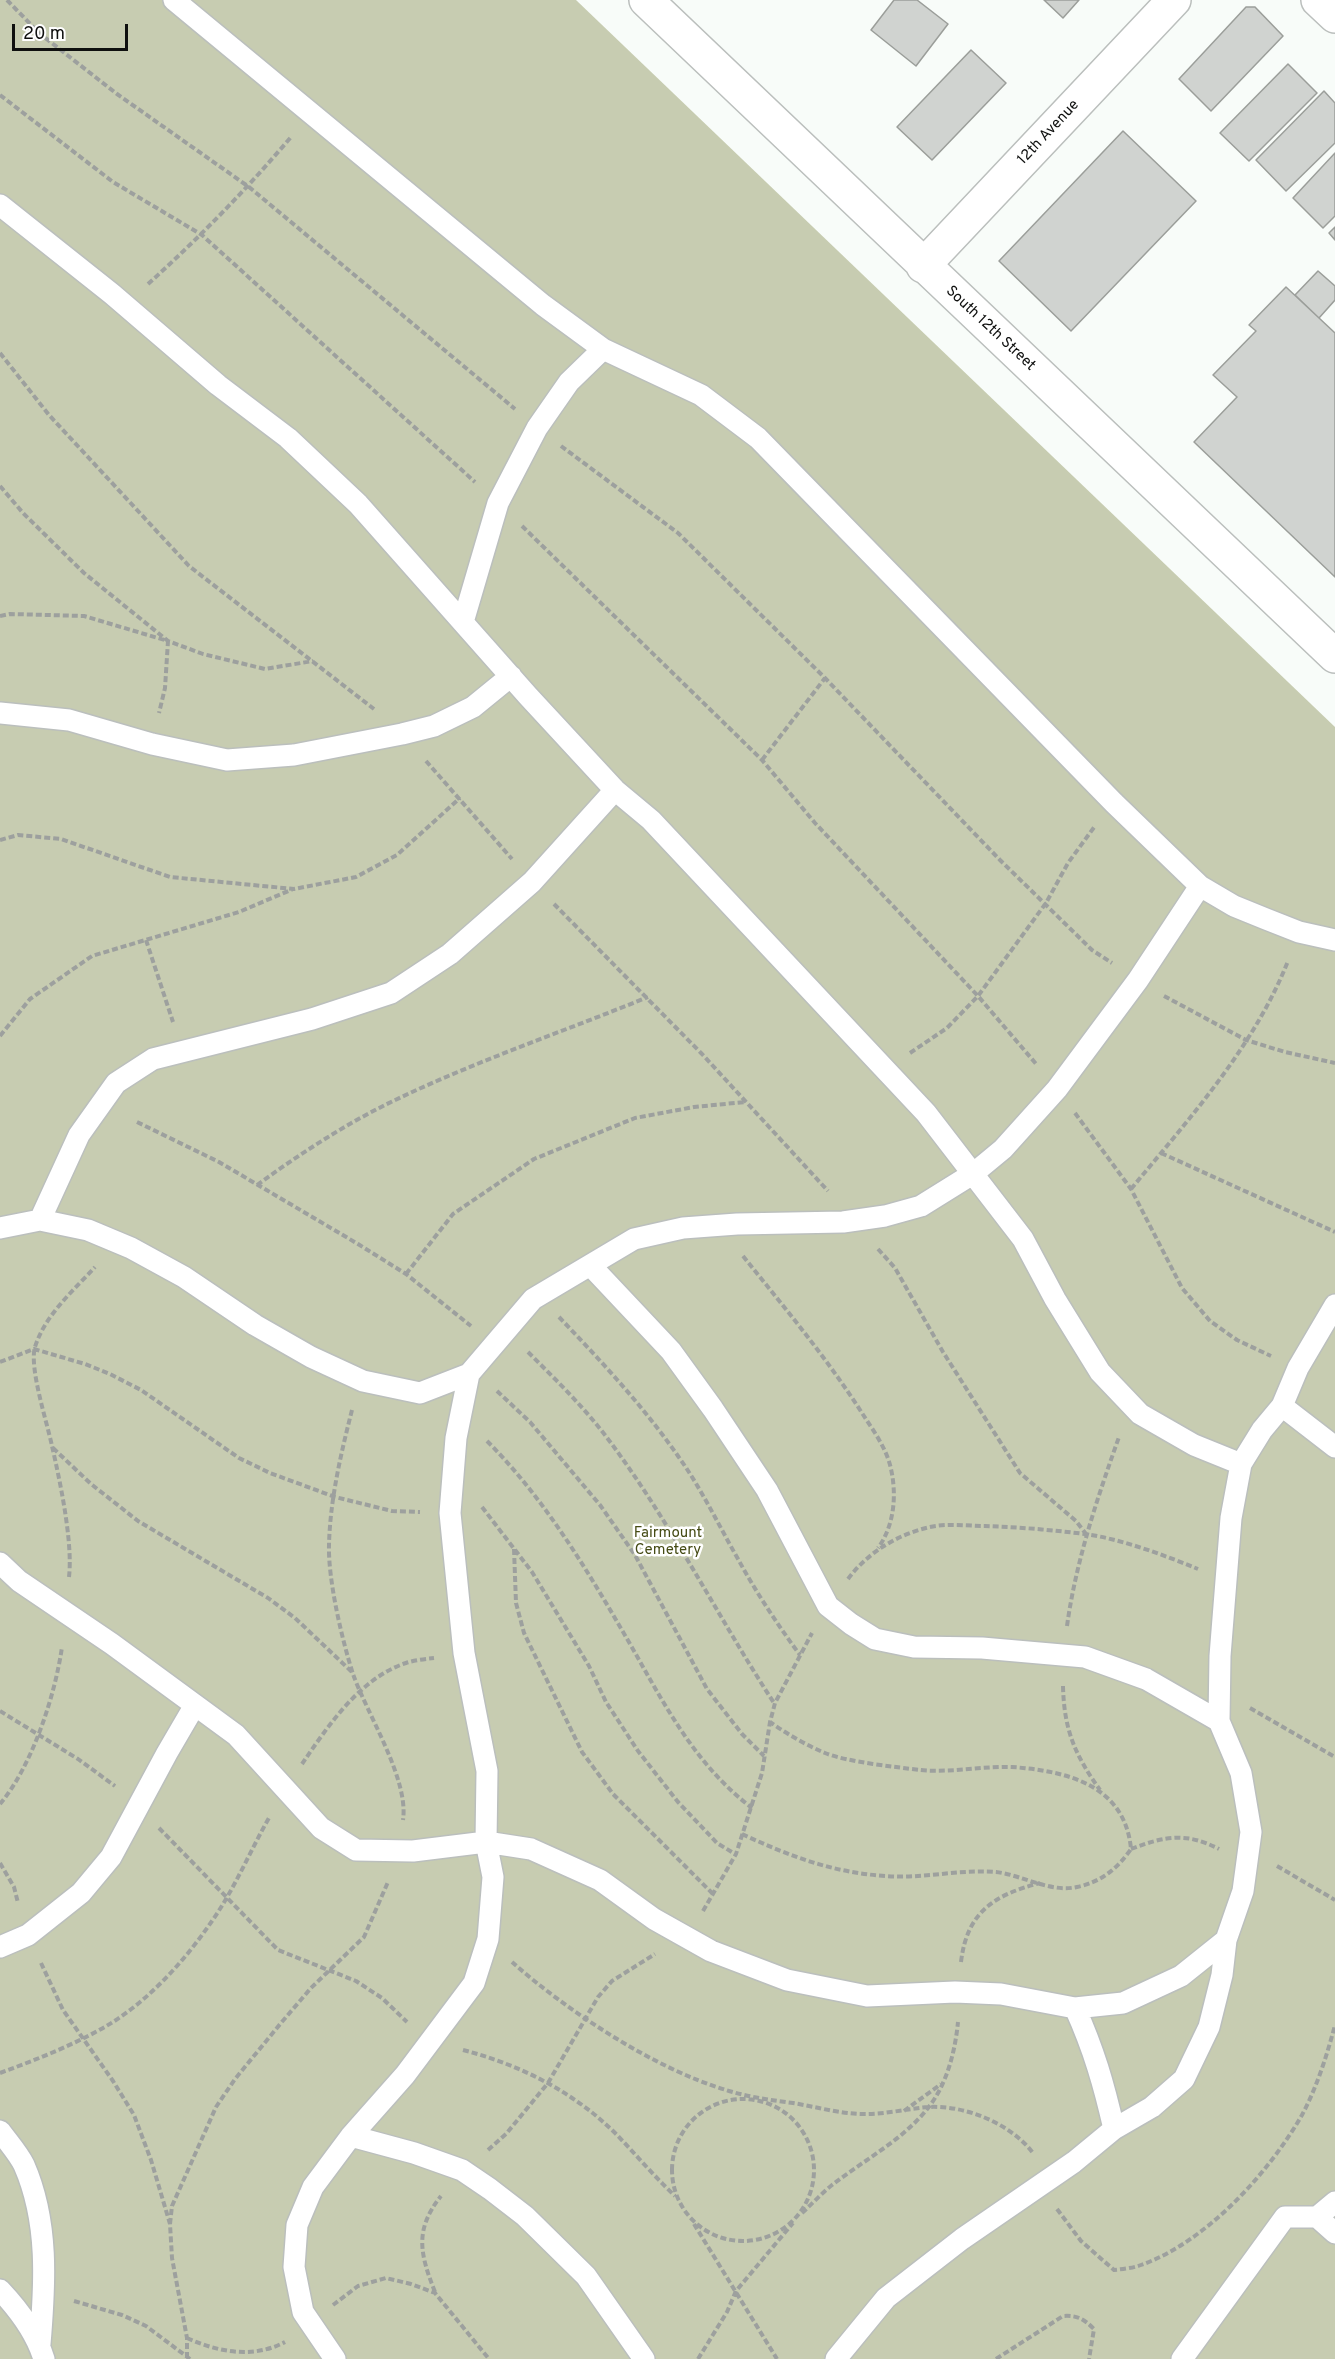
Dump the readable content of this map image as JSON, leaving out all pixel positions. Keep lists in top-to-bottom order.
{
  "streets": {
    "street": ["12th Avenue", "South 12th Street"]
  },
  "crossings": [
    ["12th Avenue", "South 12th Street"]
  ],
  "parks": ["Fairmount Cemetery"],
  "scale_bar": "20 m"
}
